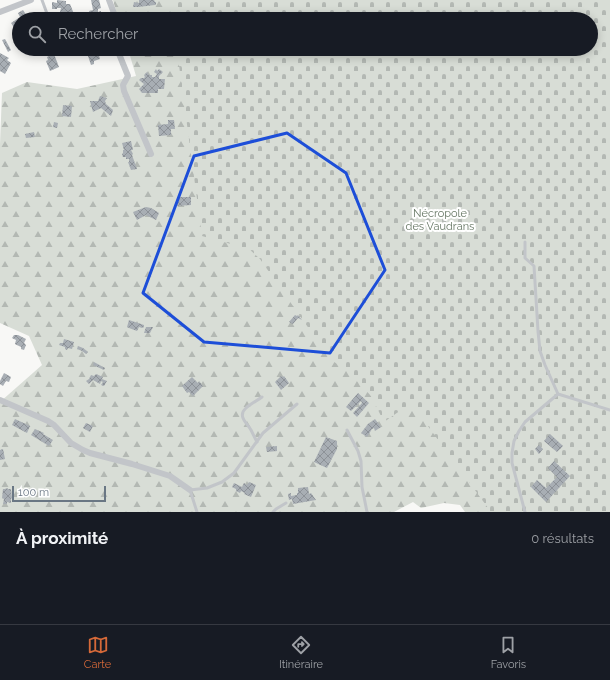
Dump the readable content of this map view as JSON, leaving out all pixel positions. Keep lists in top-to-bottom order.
{
  "parks": ["Nécropole des Vaudrans"],
  "scale_bar": "100 m",
  "page": {
    "search": "Rechercher",
    "scale": "100 m",
    "heading": ["À proximité", "0 résultats"],
    "nav": ["Carte", "Itinéraire", "Favoris"]
  }
}
